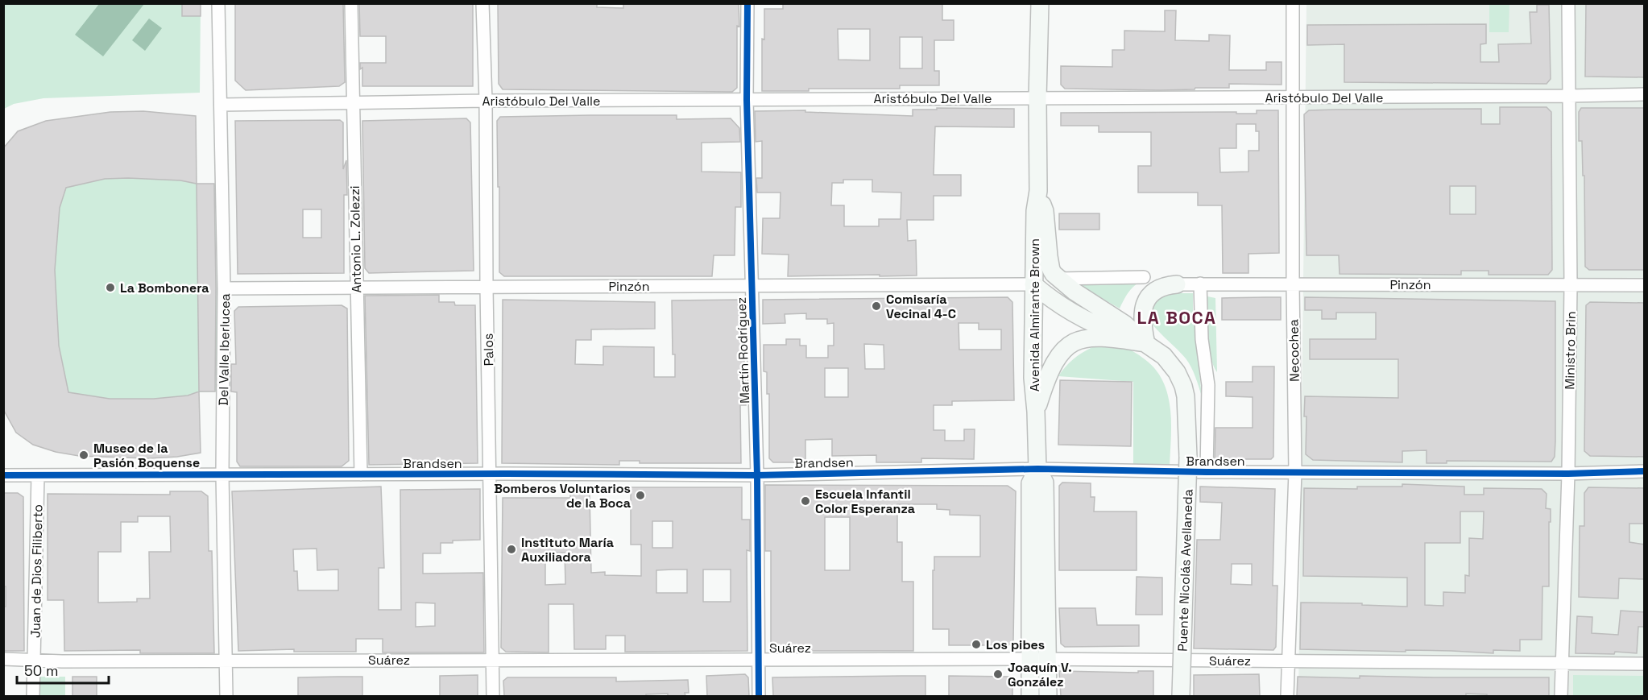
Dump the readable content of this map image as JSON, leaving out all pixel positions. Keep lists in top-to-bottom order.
{
  "streets": {
    "main road": ["Avenida Almirante Brown", "Puente Nicolás Avellaneda"],
    "street": [
      "Aristóbulo Del Valle",
      "Antonio L. Zolezzi",
      "Pinzón",
      "Del Valle Iberlucea",
      "Palos",
      "Martín Rodríguez",
      "Necochea",
      "Ministro Brin",
      "Brandsen",
      "Juan de Dios Filiberto",
      "Suárez"
    ]
  },
  "crossings": [
    ["Aristóbulo Del Valle", "Antonio L. Zolezzi"],
    ["Aristóbulo Del Valle", "Avenida Almirante Brown"],
    ["Aristóbulo Del Valle", "Del Valle Iberlucea"],
    ["Aristóbulo Del Valle", "Palos"],
    ["Aristóbulo Del Valle", "Martín Rodríguez"],
    ["Aristóbulo Del Valle", "Necochea"],
    ["Aristóbulo Del Valle", "Ministro Brin"],
    ["Antonio L. Zolezzi", "Pinzón"],
    ["Antonio L. Zolezzi", "Brandsen"],
    ["Pinzón", "Avenida Almirante Brown"],
    ["Pinzón", "Del Valle Iberlucea"],
    ["Pinzón", "Palos"],
    ["Pinzón", "Martín Rodríguez"],
    ["Pinzón", "Necochea"],
    ["Pinzón", "Ministro Brin"],
    ["Pinzón", "Puente Nicolás Avellaneda"],
    ["Avenida Almirante Brown", "Brandsen"],
    ["Avenida Almirante Brown", "Puente Nicolás Avellaneda"],
    ["Avenida Almirante Brown", "Suárez"],
    ["Del Valle Iberlucea", "Brandsen"],
    ["Del Valle Iberlucea", "Suárez"],
    ["Palos", "Brandsen"],
    ["Palos", "Suárez"],
    ["Martín Rodríguez", "Brandsen"],
    ["Martín Rodríguez", "Suárez"],
    ["Necochea", "Brandsen"],
    ["Necochea", "Suárez"],
    ["Ministro Brin", "Brandsen"],
    ["Ministro Brin", "Suárez"],
    ["Brandsen", "Juan de Dios Filiberto"],
    ["Juan de Dios Filiberto", "Suárez"]
  ],
  "districts": ["LA BOCA"],
  "places": [
    "La Bombonera",
    "Comisaría Vecinal 4-C",
    "Museo de la Pasión Boquense",
    "Bomberos Voluntarios de la Boca",
    "Escuela Infantil Color Esperanza",
    "Instituto María Auxiliadora",
    "Los pibes",
    "Joaquín V. González"
  ],
  "scale_bar": "50 m"
}
